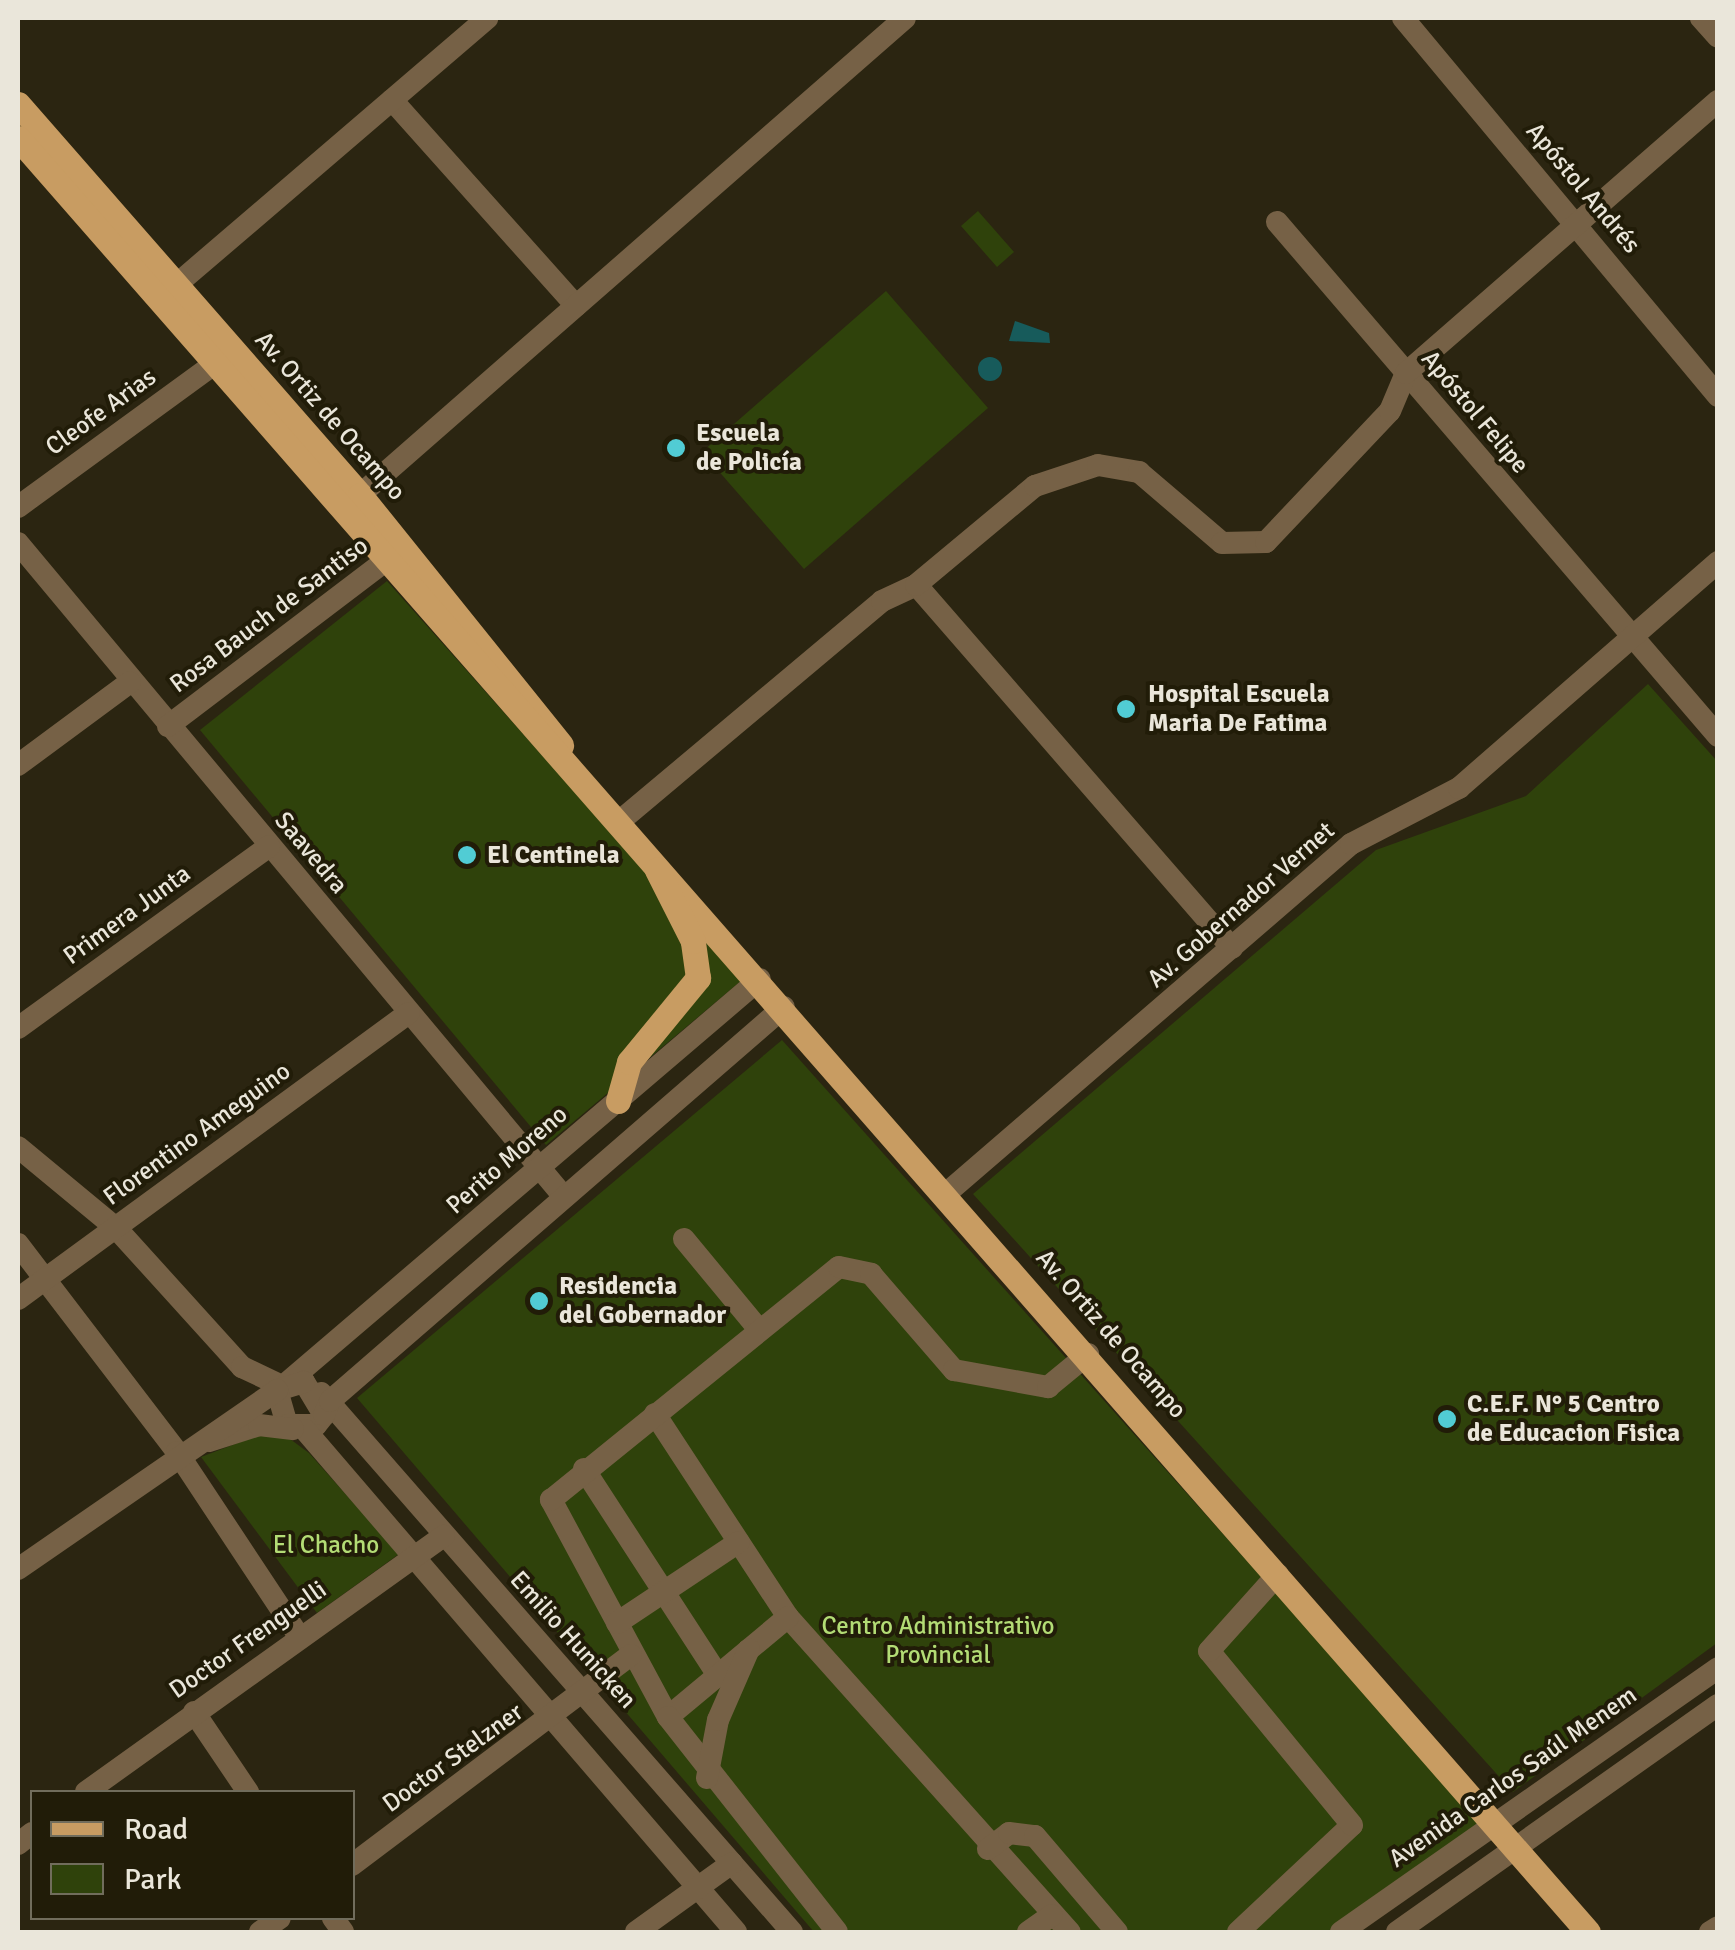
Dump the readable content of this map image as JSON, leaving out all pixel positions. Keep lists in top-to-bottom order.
{
  "streets": {
    "main road": ["Av. Ortiz de Ocampo"],
    "street": [
      "Apóstol Andrés",
      "Cleofe Arias",
      "Apóstol Felipe",
      "Rosa Bauch de Santiso",
      "Saavedra",
      "Av. Gobernador Vernet",
      "Primera Junta",
      "Florentino Ameguino",
      "Perito Moreno",
      "Doctor Frenguelli",
      "Emilio Hunicken",
      "Doctor Stelzner",
      "Avenida Carlos Saúl Menem"
    ]
  },
  "crossings": [
    ["Cleofe Arias", "Av. Ortiz de Ocampo"],
    ["Apóstol Felipe", "Av. Gobernador Vernet"],
    ["Av. Ortiz de Ocampo", "Rosa Bauch de Santiso"],
    ["Av. Ortiz de Ocampo", "Av. Gobernador Vernet"],
    ["Av. Ortiz de Ocampo", "Perito Moreno"],
    ["Av. Ortiz de Ocampo", "Avenida Carlos Saúl Menem"],
    ["Rosa Bauch de Santiso", "Saavedra"],
    ["Saavedra", "Primera Junta"],
    ["Saavedra", "Florentino Ameguino"],
    ["Saavedra", "Perito Moreno"],
    ["Doctor Frenguelli", "Emilio Hunicken"],
    ["Emilio Hunicken", "Doctor Stelzner"]
  ],
  "parks": ["El Chacho", "Centro Administrativo Provincial"],
  "places": [
    "Escuela de Policía",
    "Hospital Escuela Maria De Fatima",
    "El Centinela",
    "Residencia del Gobernador",
    "C.E.F. N° 5 Centro de Educacion Fisica"
  ],
  "legend": ["Road", "Park"]
}
